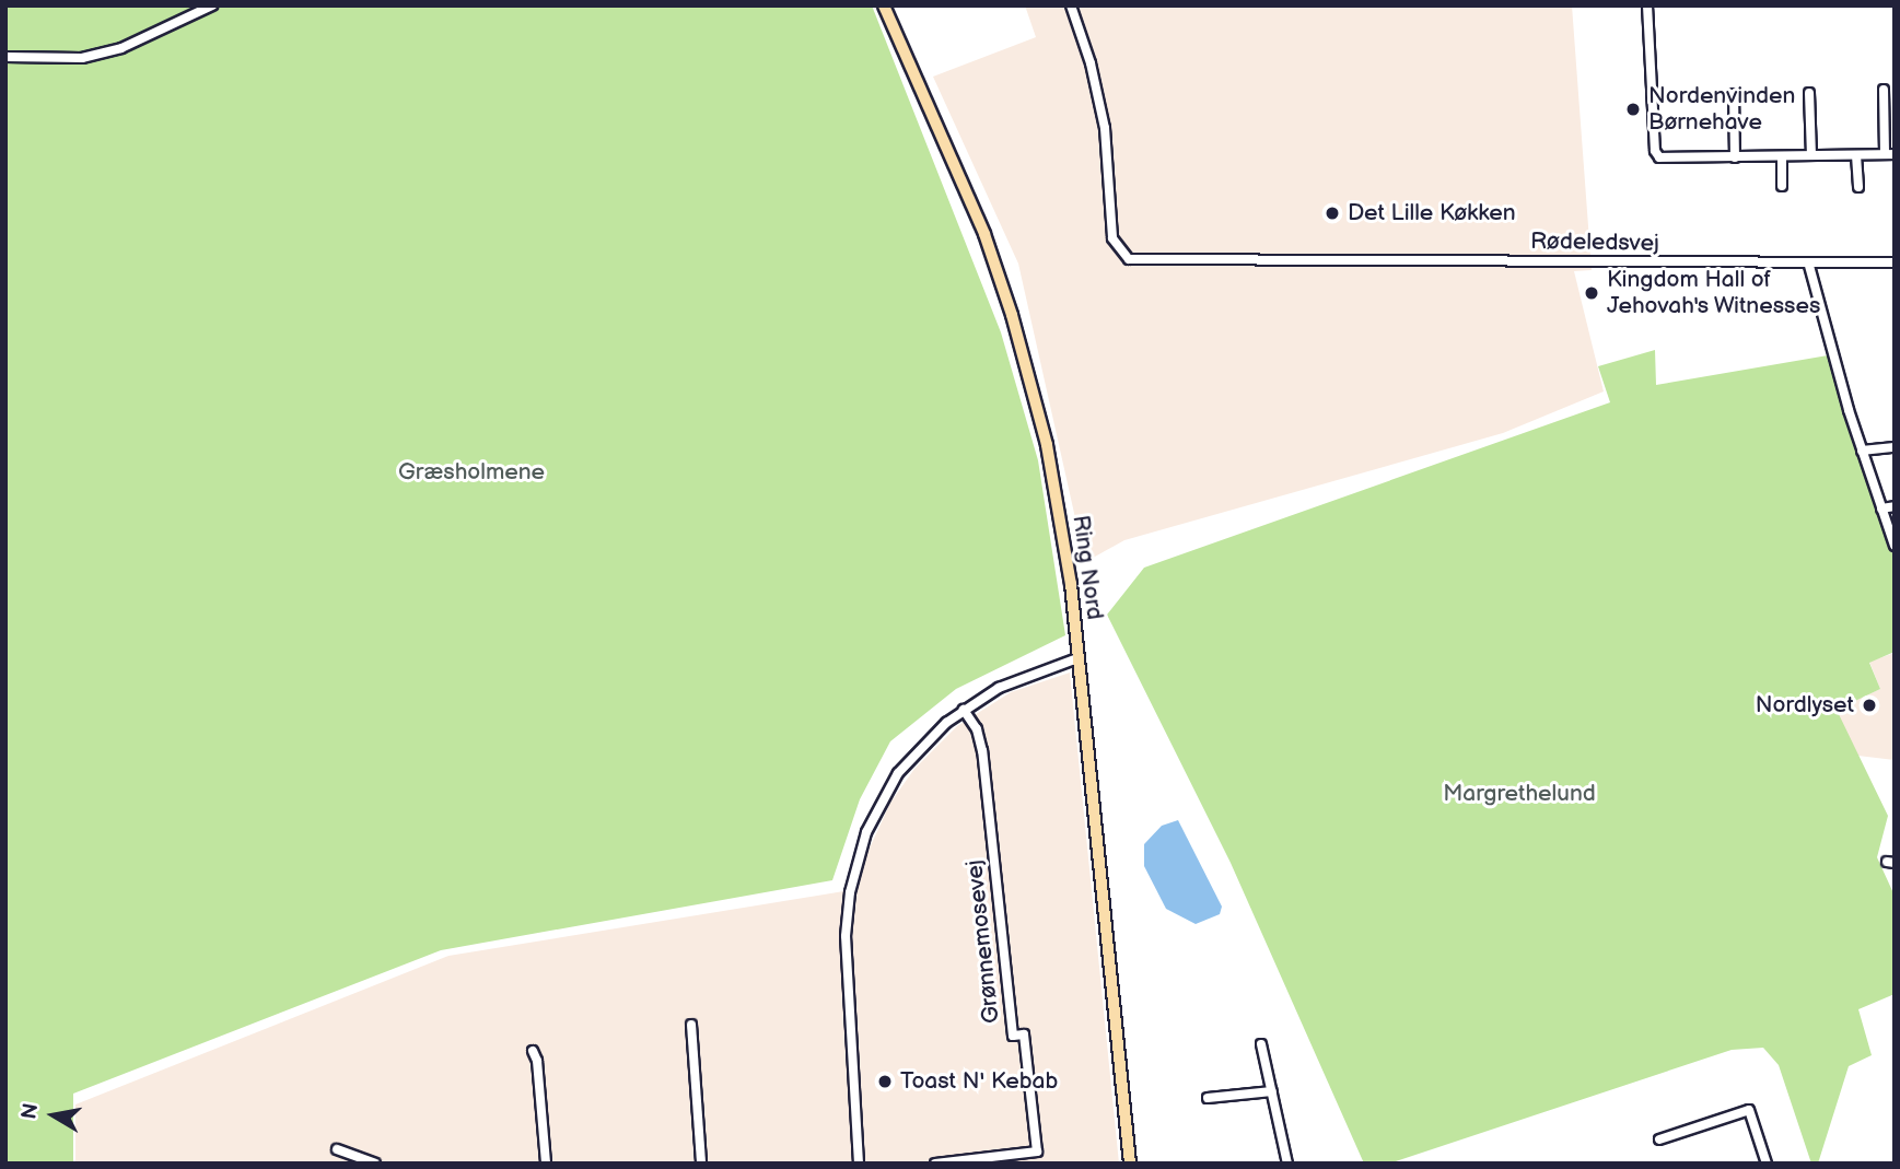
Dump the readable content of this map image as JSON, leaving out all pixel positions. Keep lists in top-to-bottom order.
{
  "streets": {
    "main road": ["Ring Nord"],
    "street": ["Rødeledsvej", "Grønnemosevej"]
  },
  "parks": ["Græsholmene", "Margrethelund"],
  "places": [
    "Nordenvinden Børnehave",
    "Det Lille Køkken",
    "Kingdom Hall of Jehovah's Witnesses",
    "Nordlyset",
    "Toast N' Kebab"
  ],
  "north": "left"
}
